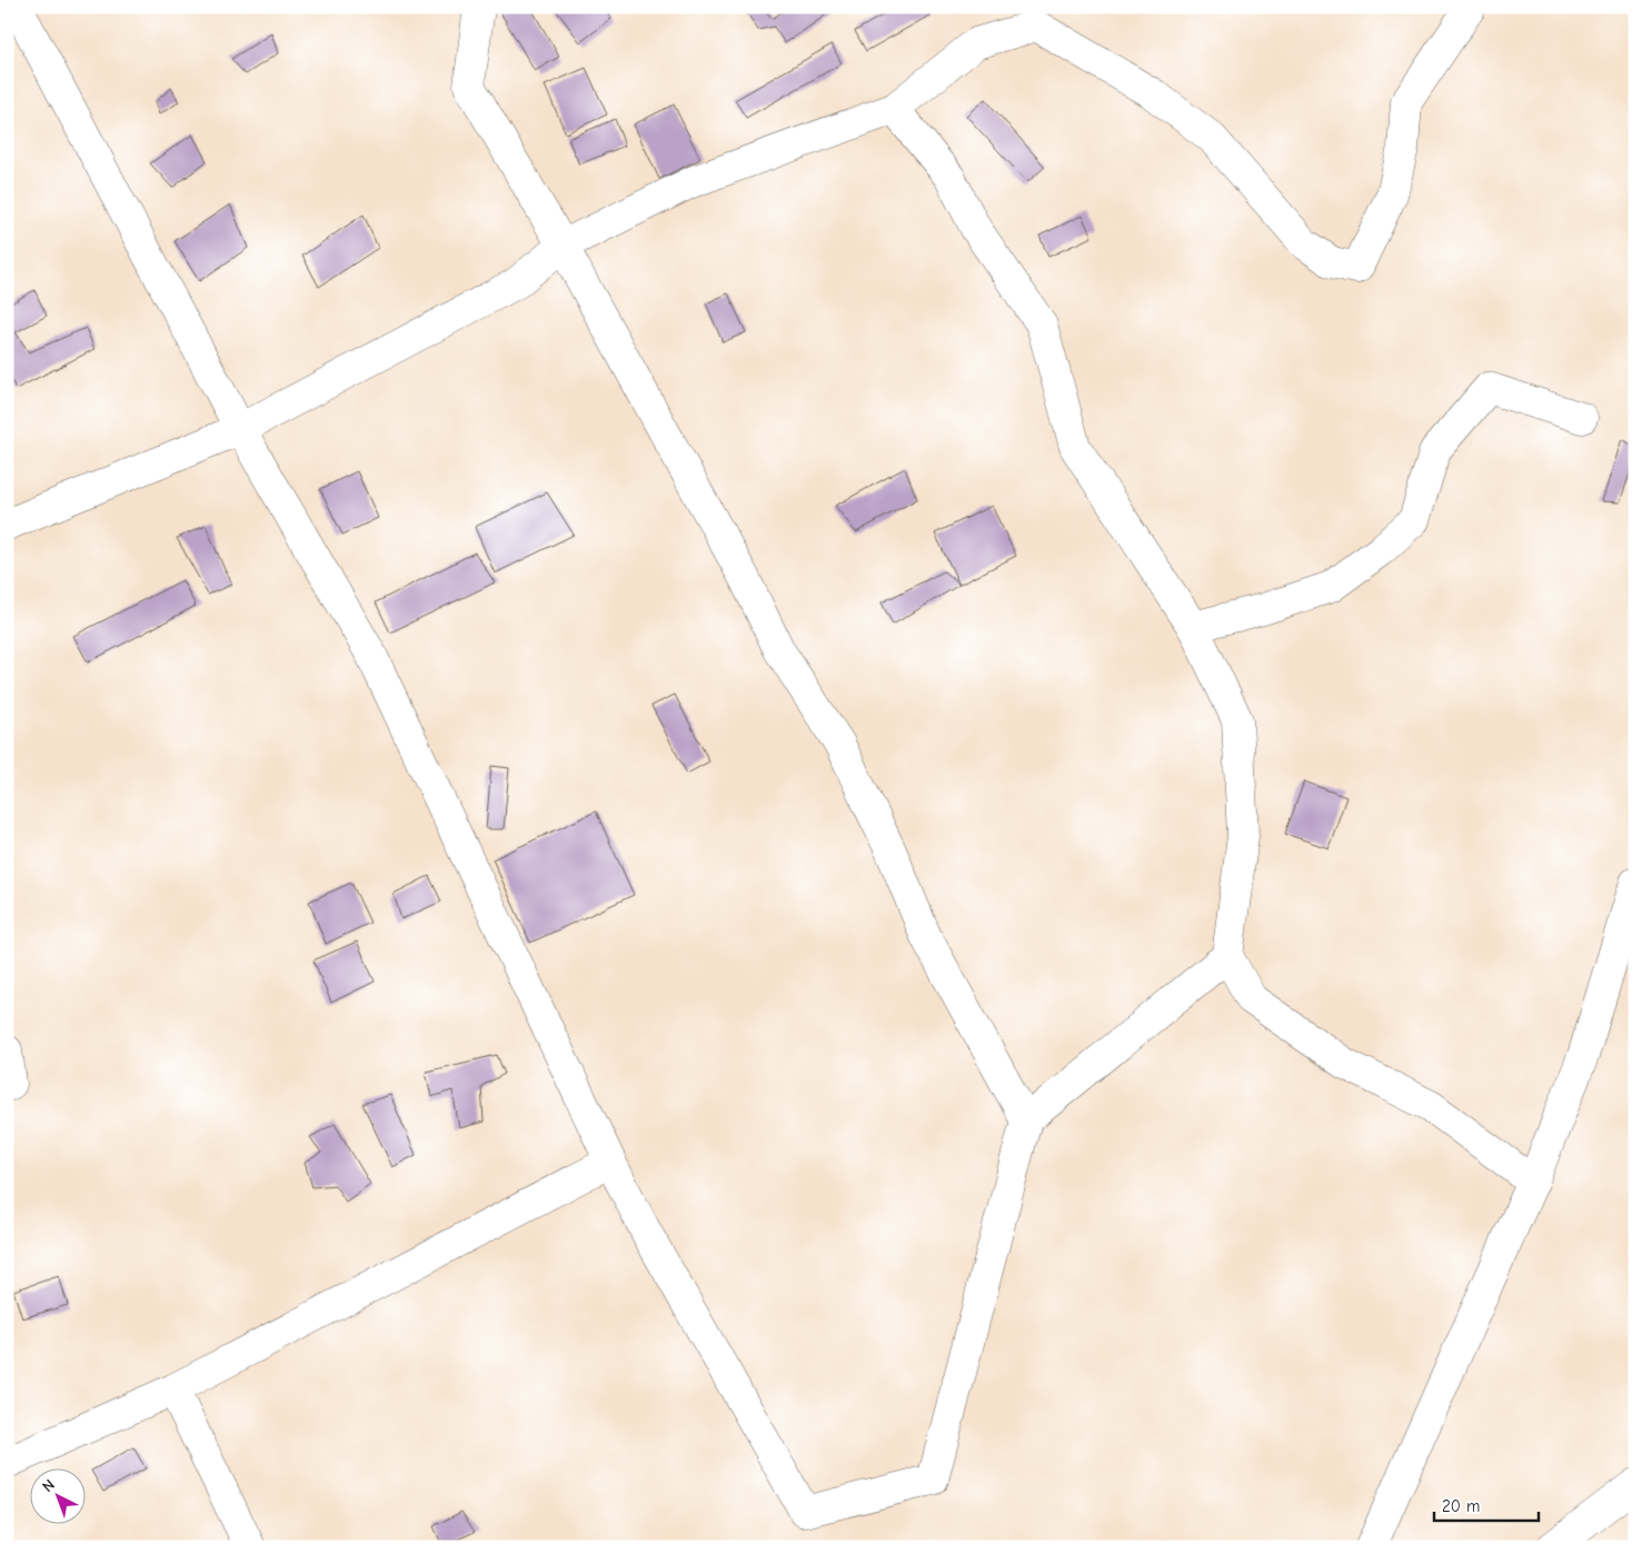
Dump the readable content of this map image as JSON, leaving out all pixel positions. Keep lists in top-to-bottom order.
{
  "scale_bar": "20 m",
  "north": "top left"
}
